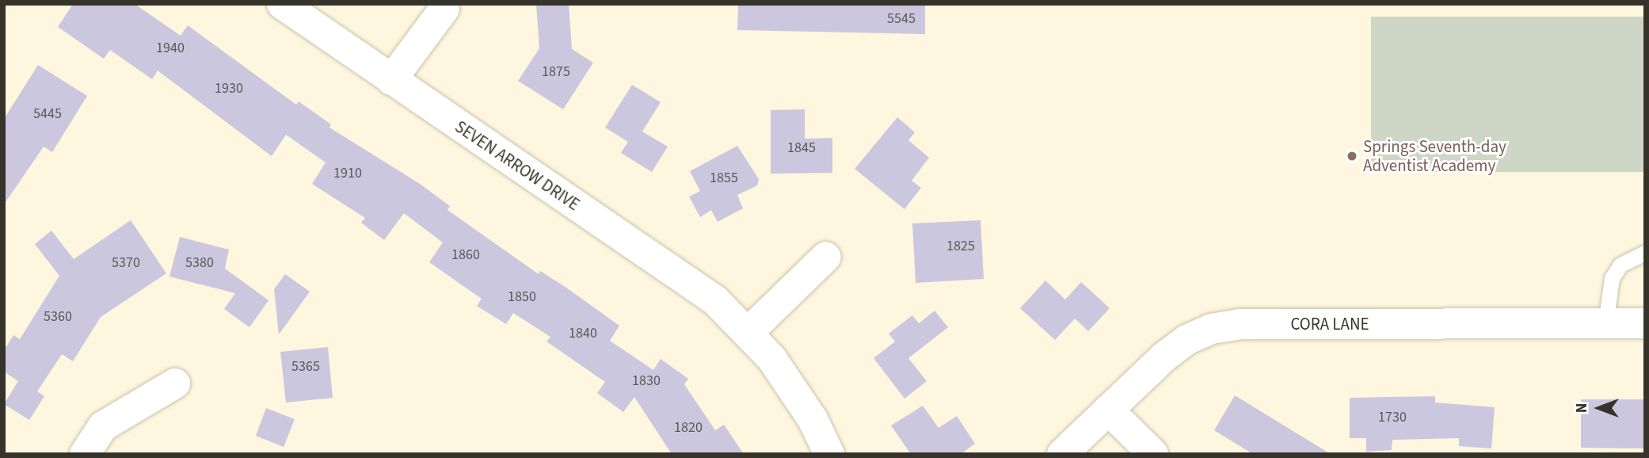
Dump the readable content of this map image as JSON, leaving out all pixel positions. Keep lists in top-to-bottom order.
{
  "streets": {
    "street": ["SEVEN ARROW DRIVE", "CORA LANE"]
  },
  "places": ["Springs Seventh-day Adventist Academy"],
  "house_numbers": [
    "5545",
    "1940",
    "1875",
    "1930",
    "5445",
    "1845",
    "1910",
    "1855",
    "1825",
    "1860",
    "5370",
    "5380",
    "1850",
    "5360",
    "1840",
    "5365",
    "1830",
    "1730",
    "1820"
  ],
  "north": "left"
}
